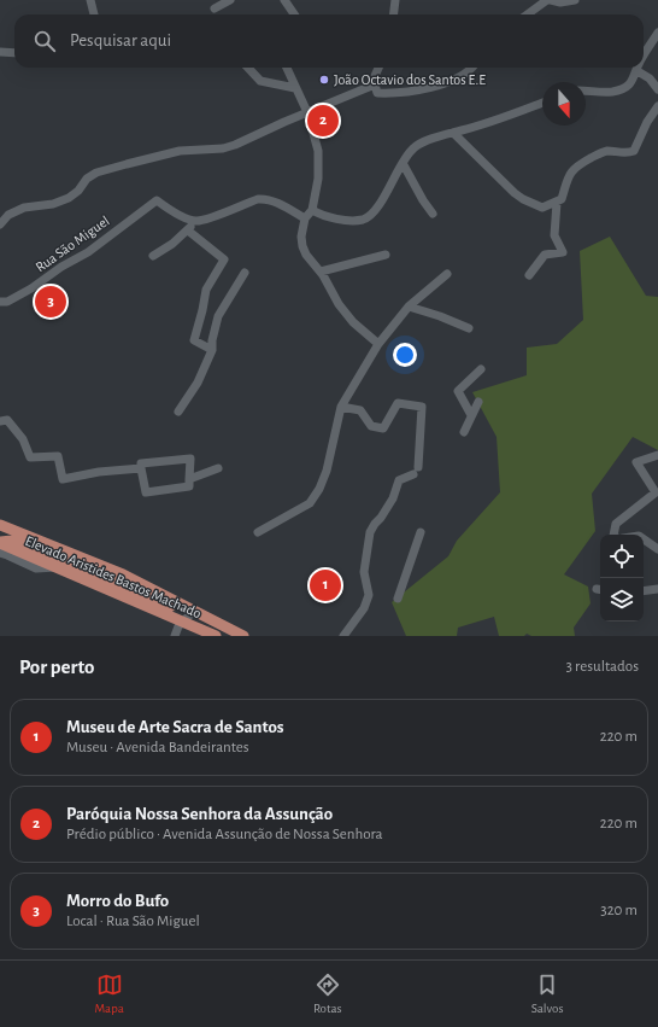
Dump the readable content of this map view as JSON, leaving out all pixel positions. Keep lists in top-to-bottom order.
{
  "streets": {
    "main road": ["Elevado Aristides Bastos Machado"],
    "street": ["Rua São Miguel"]
  },
  "places": ["João Octavio dos Santos E.E"],
  "north": "bottom",
  "page": {
    "search": "Pesquisar aqui",
    "pins": ["2", "3", "1"],
    "heading": ["Por perto", "3 resultados"],
    "list": [
      {
        "mark": "1",
        "name": "Museu de Arte Sacra de Santos",
        "note": "Museu · Avenida Bandeirantes",
        "value": "220 m"
      },
      {
        "mark": "2",
        "name": "Paróquia Nossa Senhora da Assunção",
        "note": "Prédio público · Avenida Assunção de Nossa Senhora",
        "value": "220 m"
      },
      {
        "mark": "3",
        "name": "Morro do Bufo",
        "note": "Local · Rua São Miguel",
        "value": "320 m"
      }
    ],
    "nav": ["Mapa", "Rotas", "Salvos"]
  }
}
